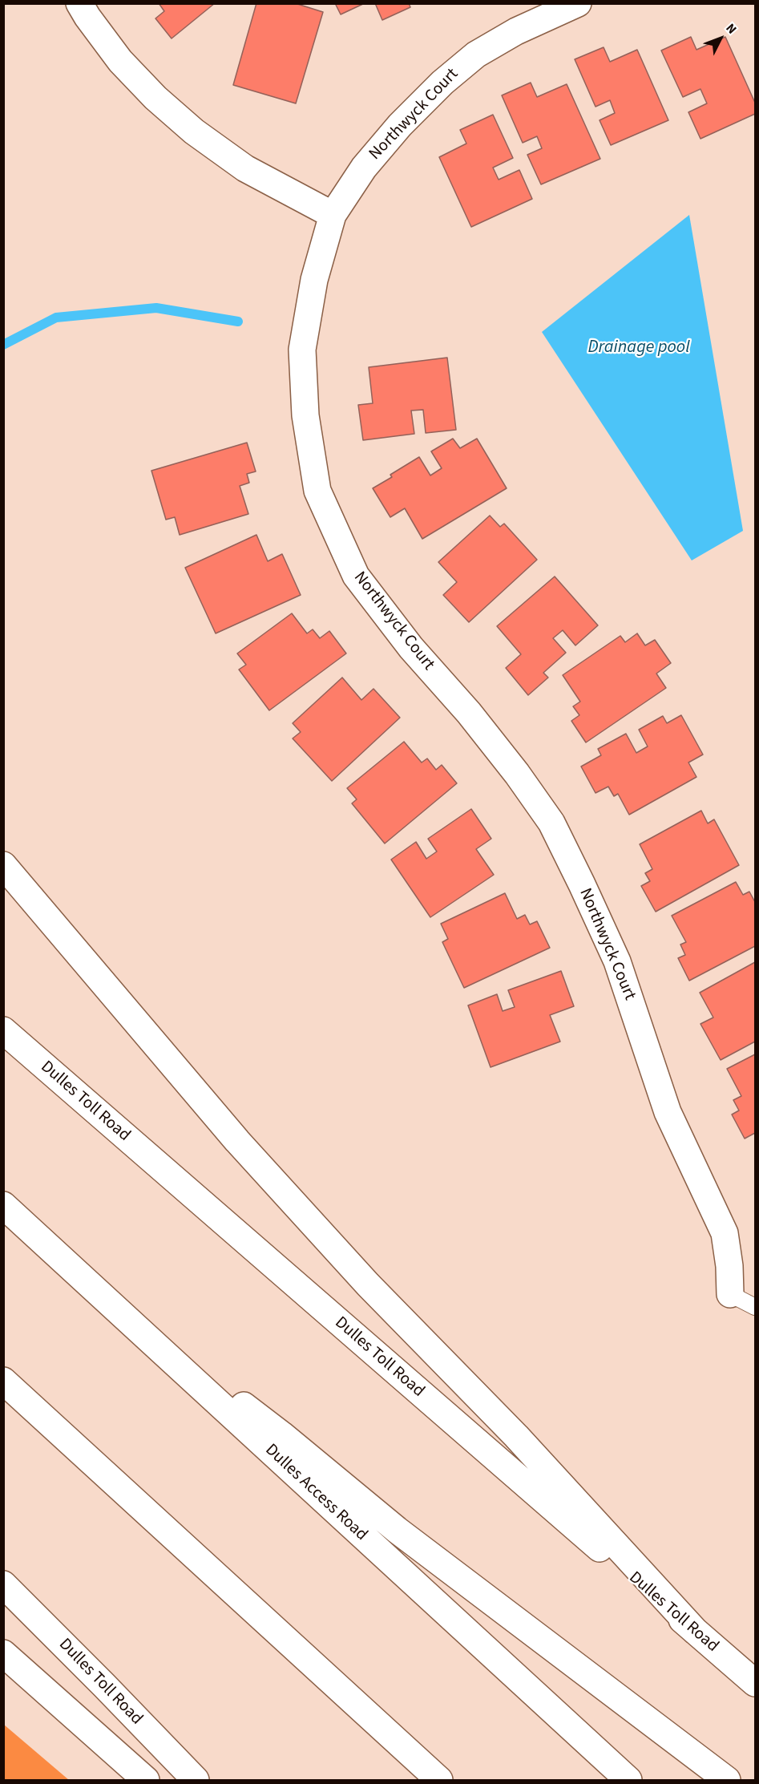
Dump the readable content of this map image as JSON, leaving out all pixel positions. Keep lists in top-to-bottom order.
{
  "streets": {
    "main road": ["Northwyck Court", "Dulles Toll Road", "Dulles Access Road"]
  },
  "water": ["Drainage pool"],
  "north": "top right"
}
